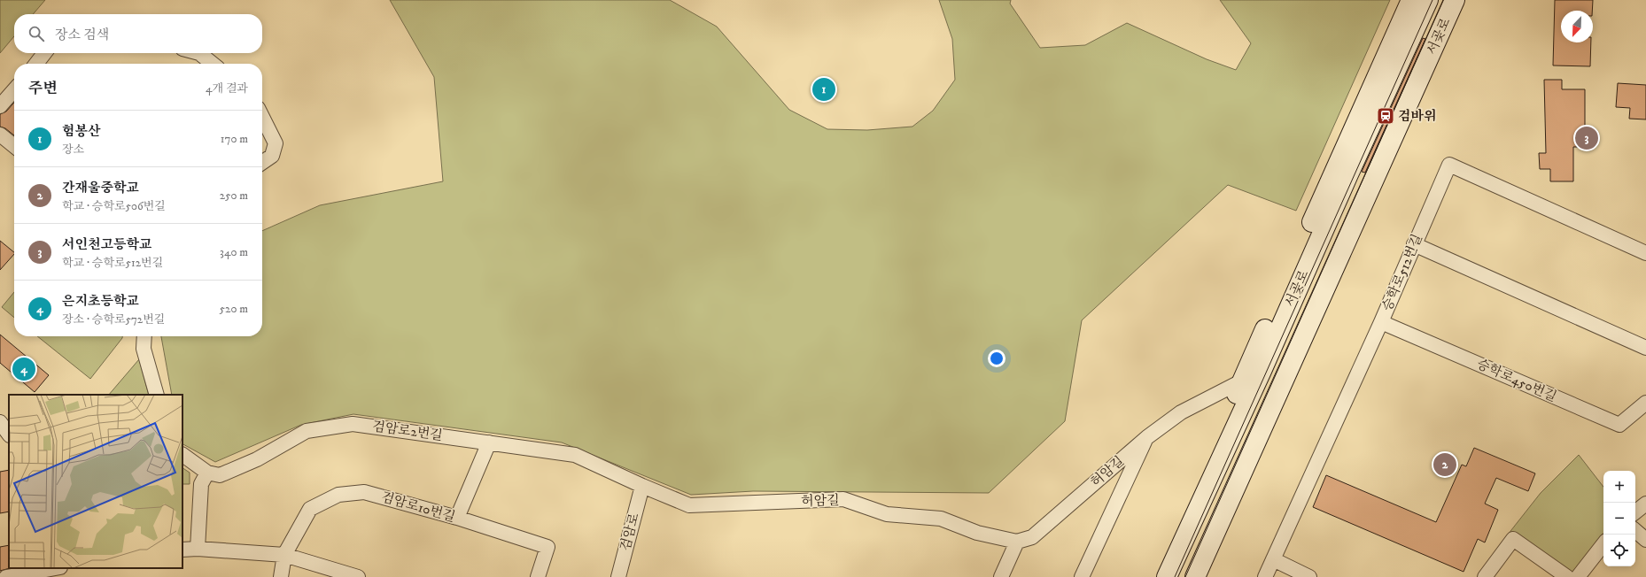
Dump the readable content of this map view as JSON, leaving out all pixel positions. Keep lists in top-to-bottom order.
{
  "streets": {
    "main road": ["서곶로"],
    "street": [
      "승학로512번길",
      "승학로450번길",
      "검암로2번길",
      "허암길",
      "검암로10번길",
      "검암로"
    ]
  },
  "crossings": [
    ["서곶로", "허암길"],
    ["승학로512번길", "승학로450번길"],
    ["검암로2번길", "허암길"],
    ["검암로2번길", "검암로"],
    ["허암길", "검암로"]
  ],
  "places": {
    "station": ["검바위"]
  },
  "north": "bottom left",
  "page": {
    "search": "장소 검색",
    "heading": ["주변", "4개 결과"],
    "pins": [
      "1",
      "3",
      "4",
      "2"
    ],
    "list": [
      {
        "mark": "1",
        "name": "험봉산",
        "note": "장소",
        "value": "170 m"
      },
      {
        "mark": "2",
        "name": "간재울중학교",
        "note": "학교 · 승학로506번길",
        "value": "250 m"
      },
      {
        "mark": "3",
        "name": "서인천고등학교",
        "note": "학교 · 승학로512번길",
        "value": "340 m"
      },
      {
        "mark": "4",
        "name": "은지초등학교",
        "note": "장소 · 승학로572번길",
        "value": "520 m"
      }
    ],
    "map_buttons": ["+", "−"]
  }
}
